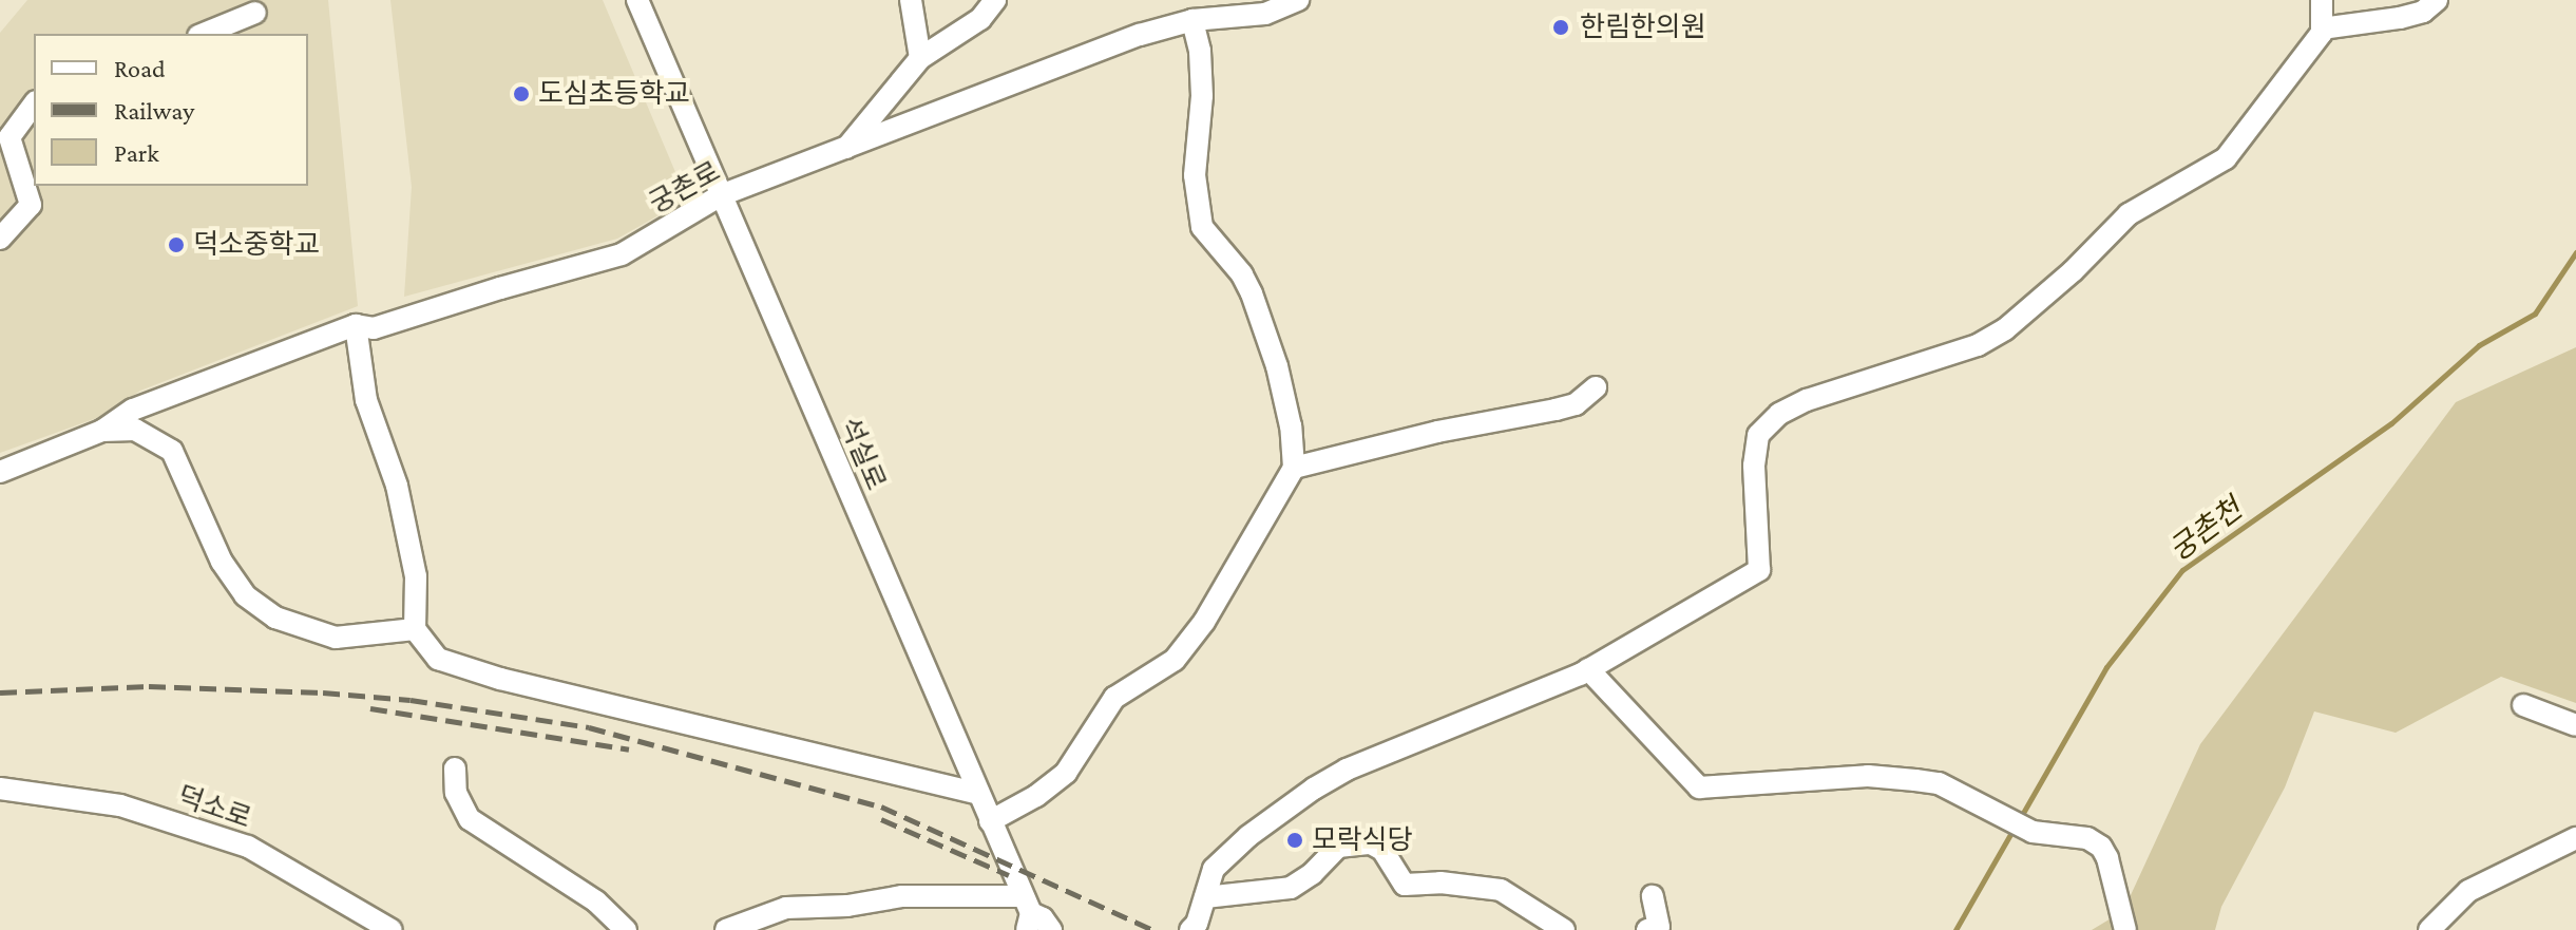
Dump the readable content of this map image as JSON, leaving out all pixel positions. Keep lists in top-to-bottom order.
{
  "streets": {
    "street": ["궁촌로", "석실로", "덕소로"]
  },
  "crossings": [
    ["궁촌로", "석실로"]
  ],
  "water": ["궁촌천"],
  "places": [
    "한림한의원",
    "도심초등학교",
    "덕소중학교",
    "모락식당"
  ],
  "legend": ["Road", "Railway", "Park"]
}
